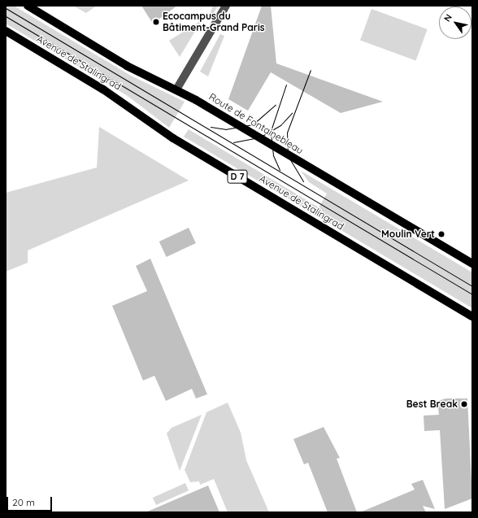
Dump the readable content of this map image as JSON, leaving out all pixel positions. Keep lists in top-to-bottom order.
{
  "streets": {
    "main road": ["Avenue de Stalingrad", "Route de Fontainebleau", "D 7"]
  },
  "places": ["Ecocampus du Bâtiment-Grand Paris", "Moulin Vert", "Best Break"],
  "scale_bar": "20 m",
  "north": "top left"
}
